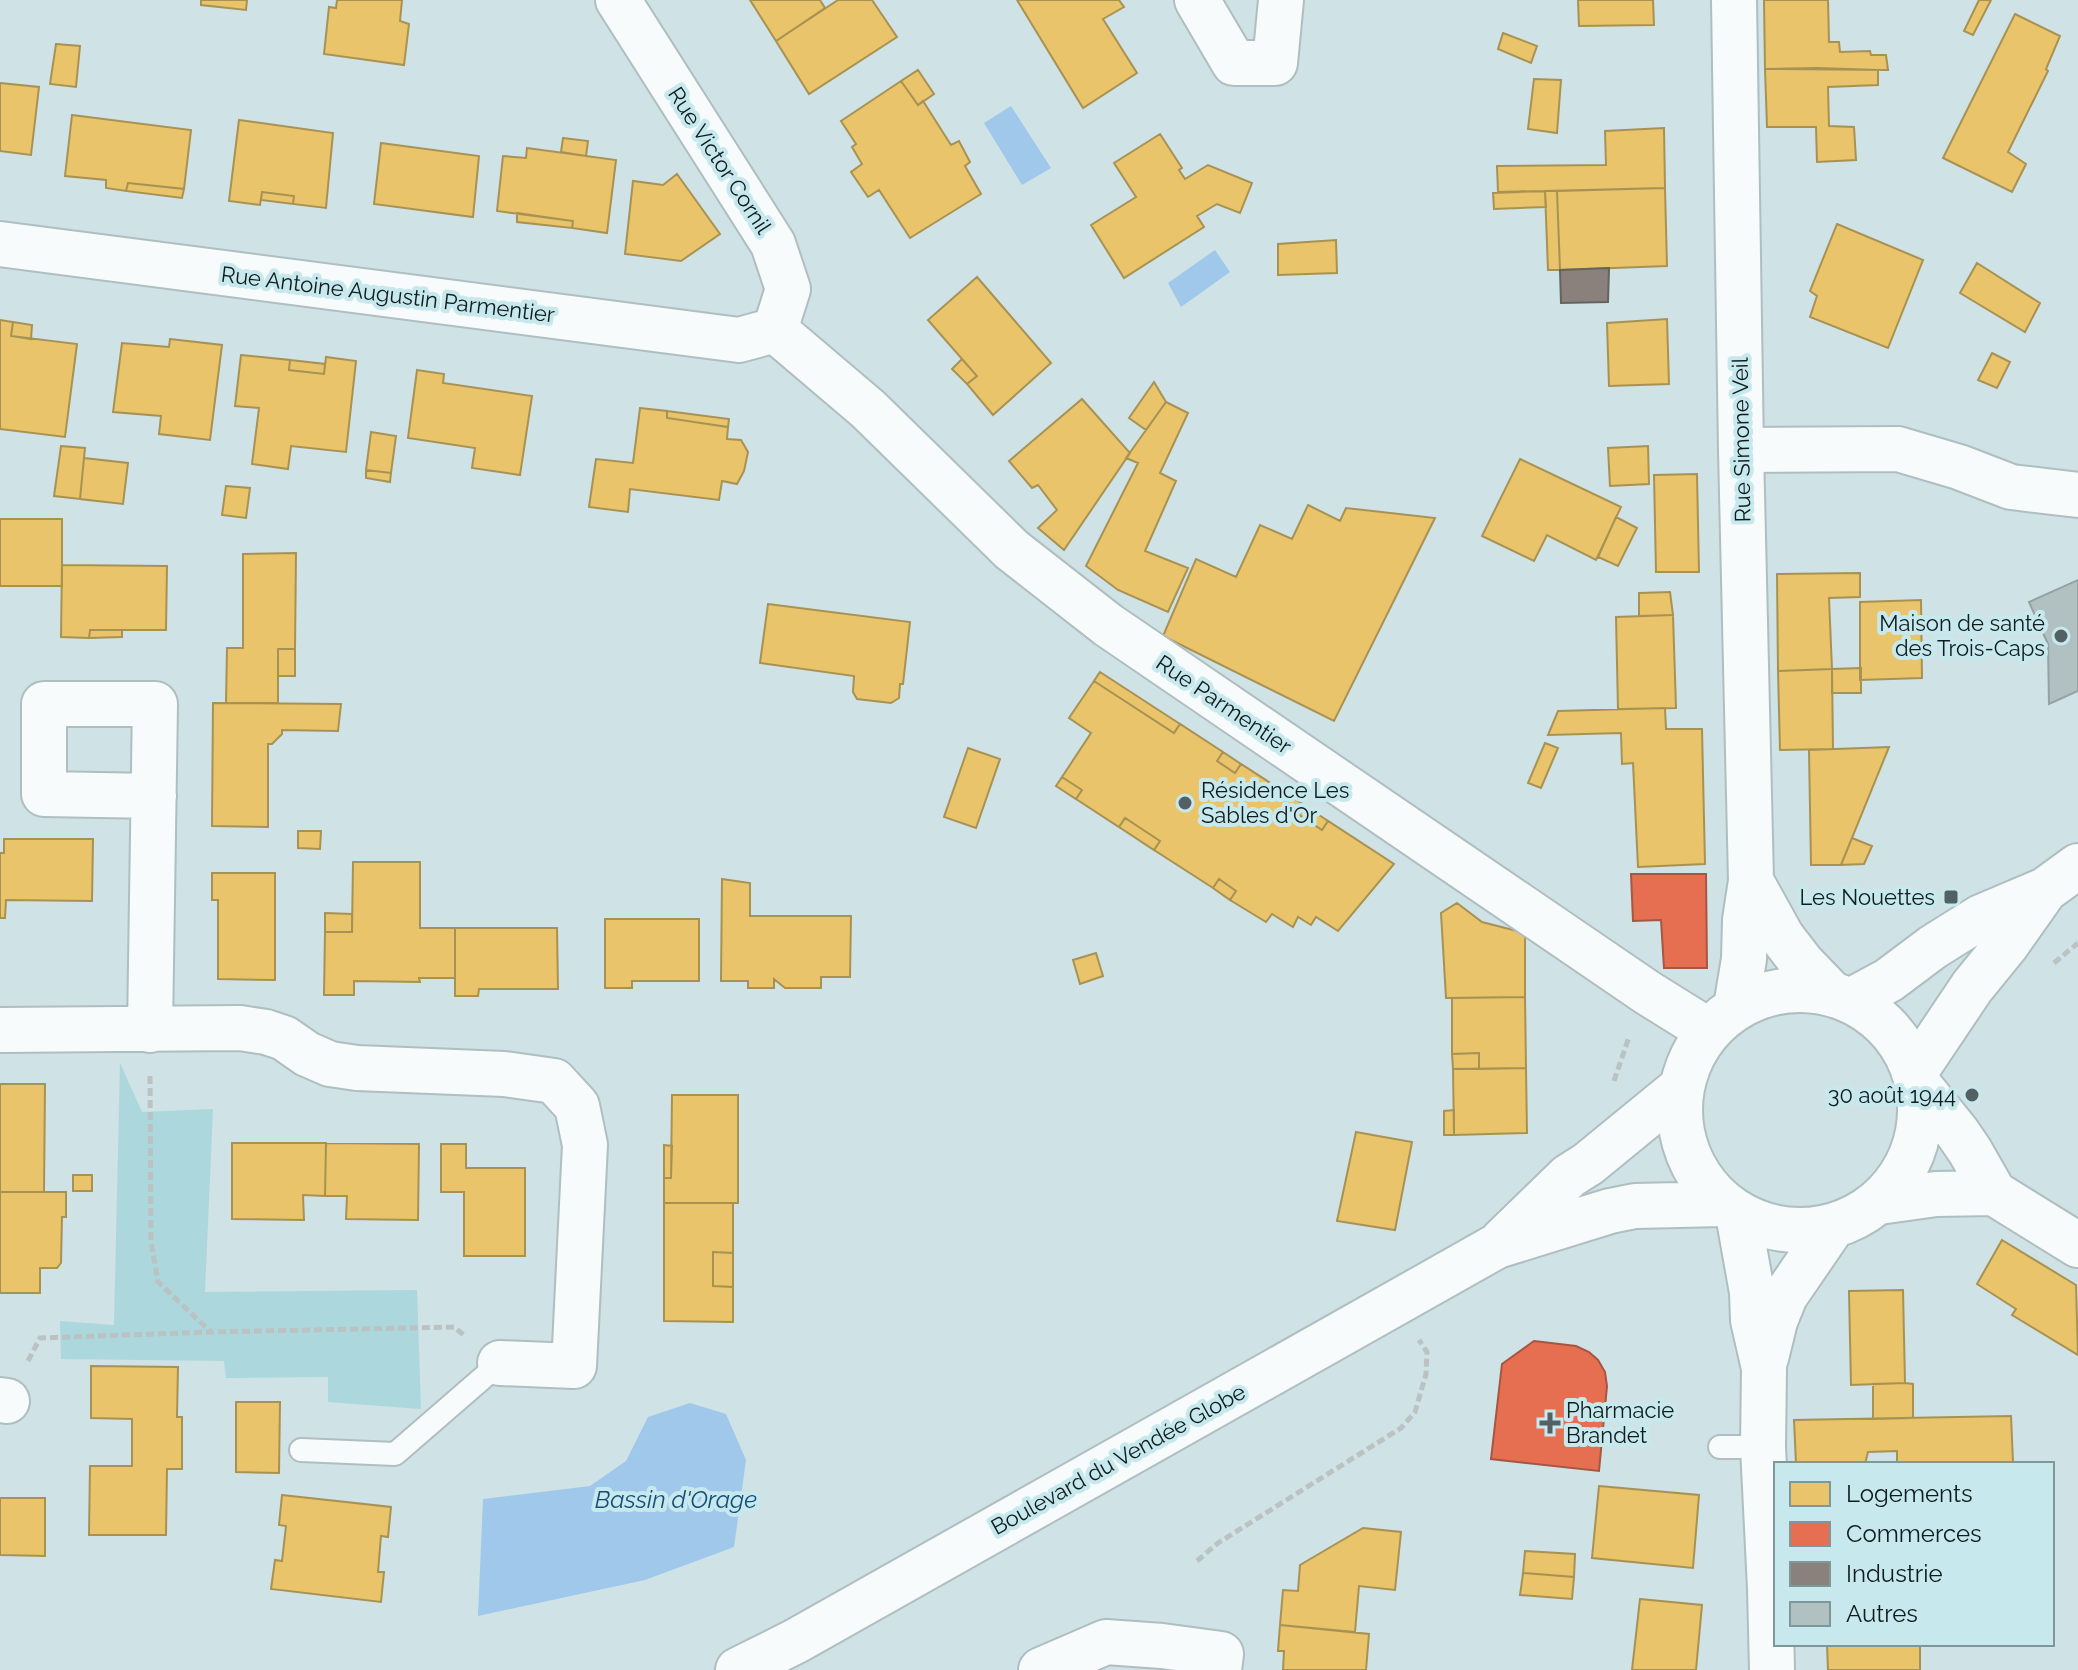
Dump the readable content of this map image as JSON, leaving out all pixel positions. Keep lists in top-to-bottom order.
{
  "streets": {
    "street": [
      "Rue Victor Cornil",
      "Rue Antoine Augustin Parmentier",
      "Rue Simone Veil",
      "Rue Parmentier",
      "Boulevard du Vendée Globe"
    ]
  },
  "crossings": [
    ["Rue Victor Cornil", "Rue Antoine Augustin Parmentier"],
    ["Rue Victor Cornil", "Rue Parmentier"],
    ["Rue Antoine Augustin Parmentier", "Rue Parmentier"],
    ["Rue Simone Veil", "Rue Parmentier"],
    ["Rue Simone Veil", "Boulevard du Vendée Globe"],
    ["Rue Parmentier", "Boulevard du Vendée Globe"]
  ],
  "water": ["Bassin d'Orage"],
  "places": {
    "other": ["Maison de santé des Trois-Caps", "Résidence Les Sables d'Or", "30 août 1944"],
    "transit": ["Les Nouettes"],
    "health": ["Pharmacie Brandet"]
  },
  "legend": [
    "Logements",
    "Commerces",
    "Industrie",
    "Autres"
  ]
}
